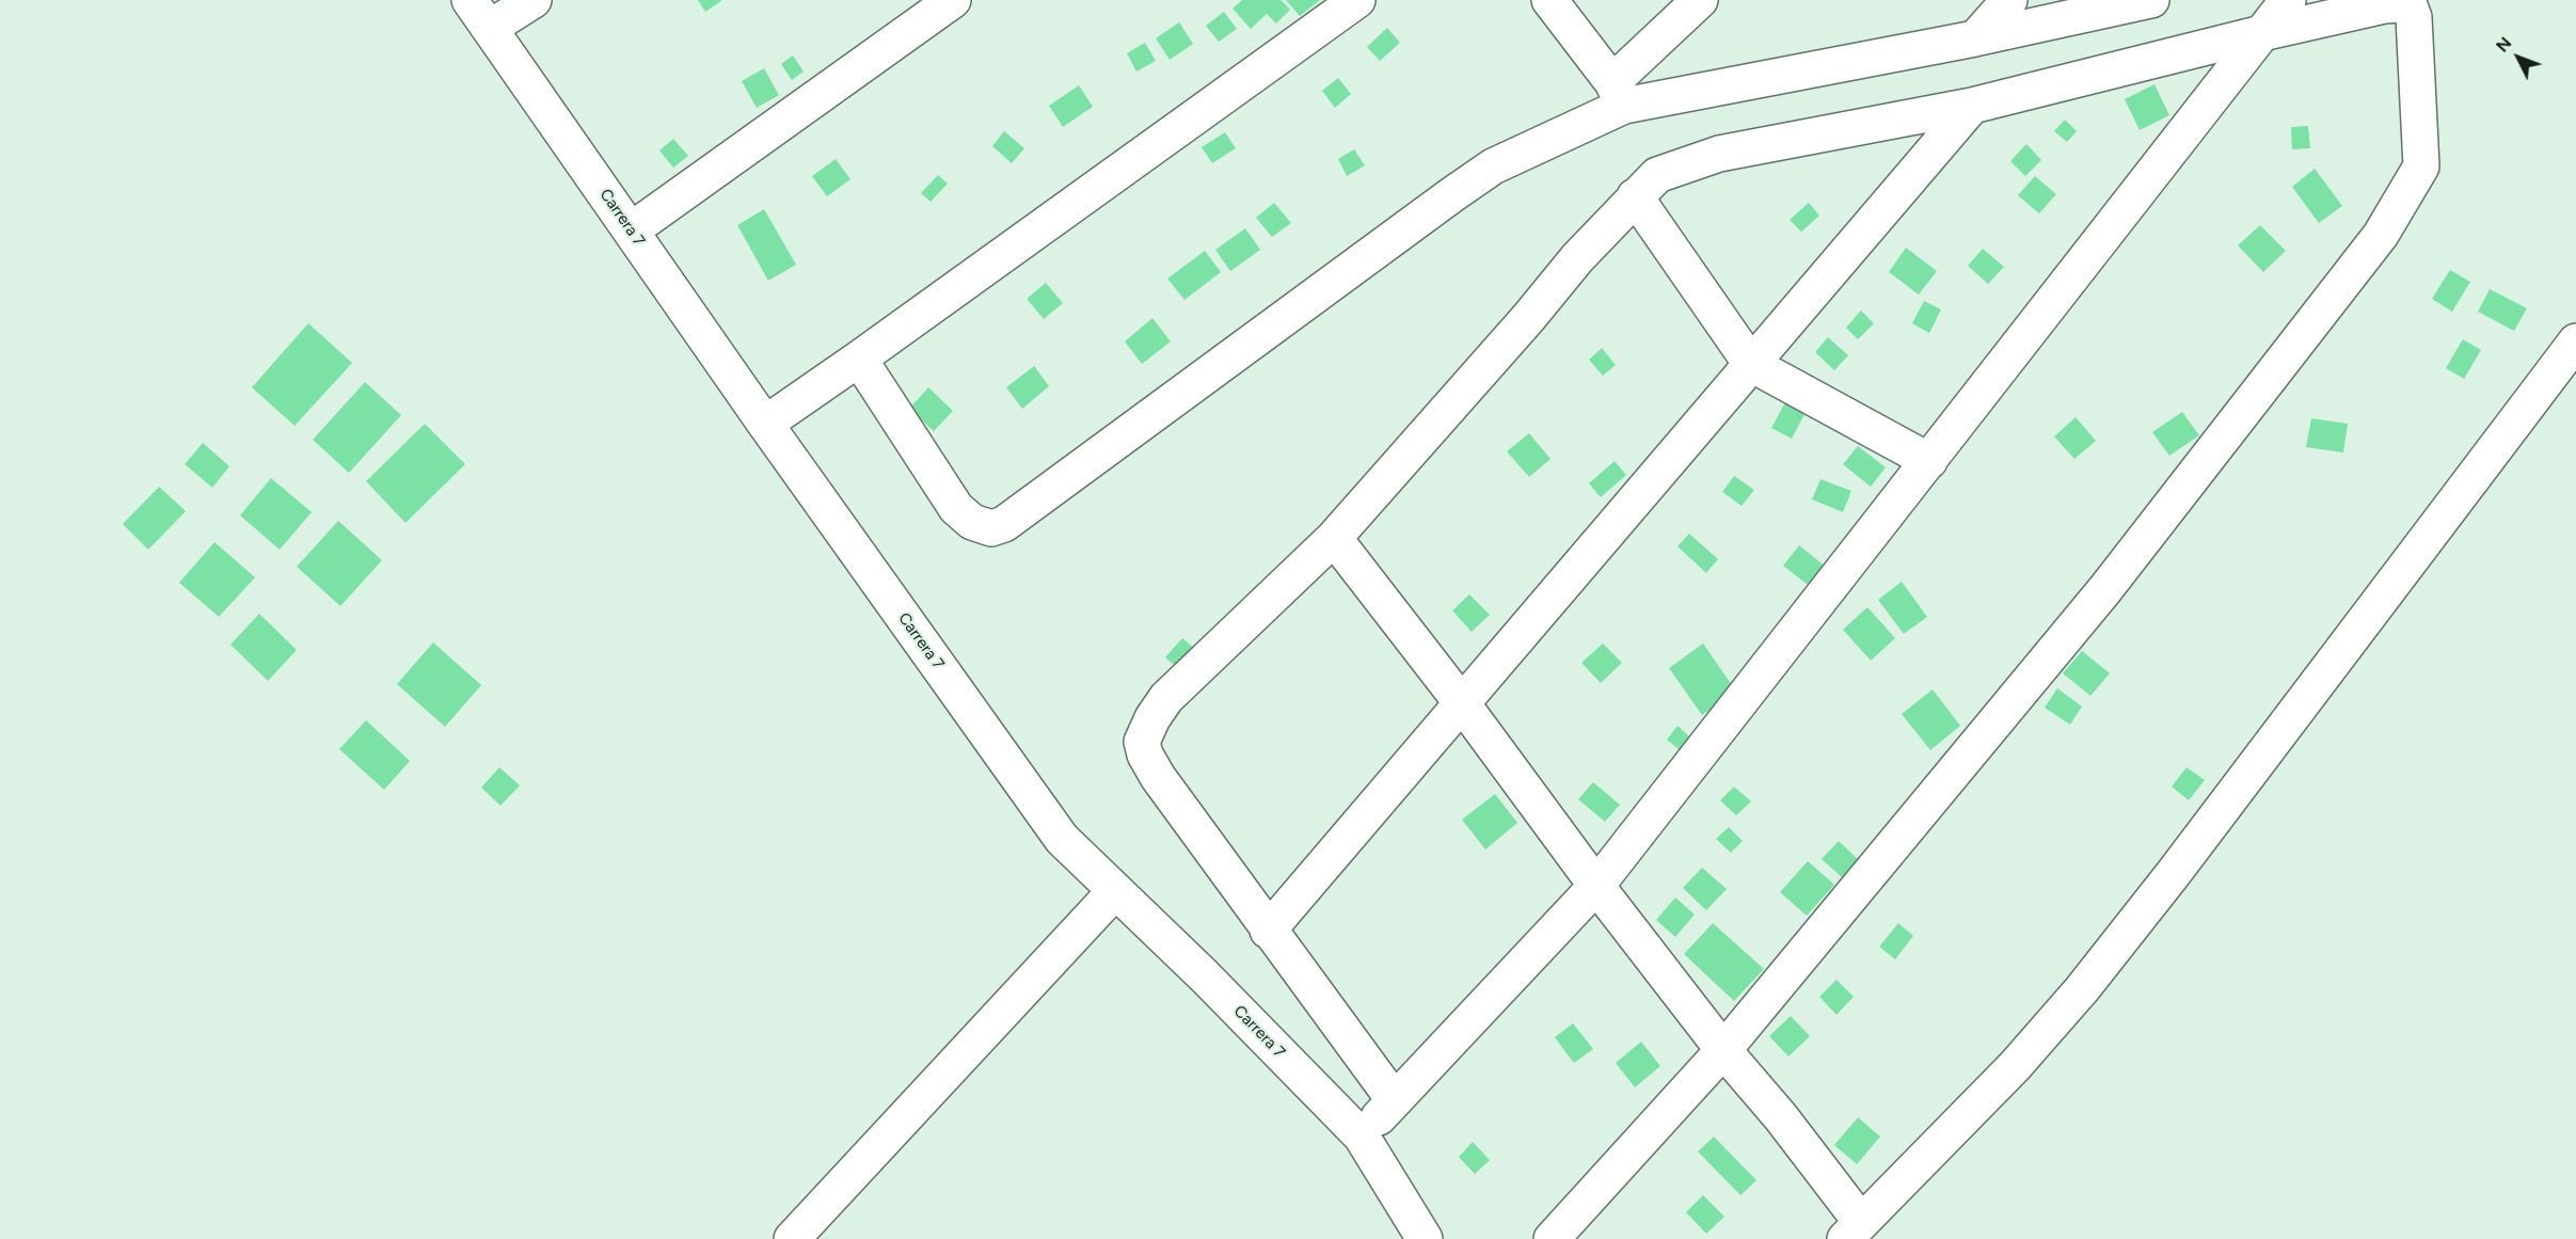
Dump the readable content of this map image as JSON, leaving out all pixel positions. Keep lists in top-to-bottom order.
{
  "streets": {
    "street": ["Carrera 7"]
  },
  "north": "top left"
}
